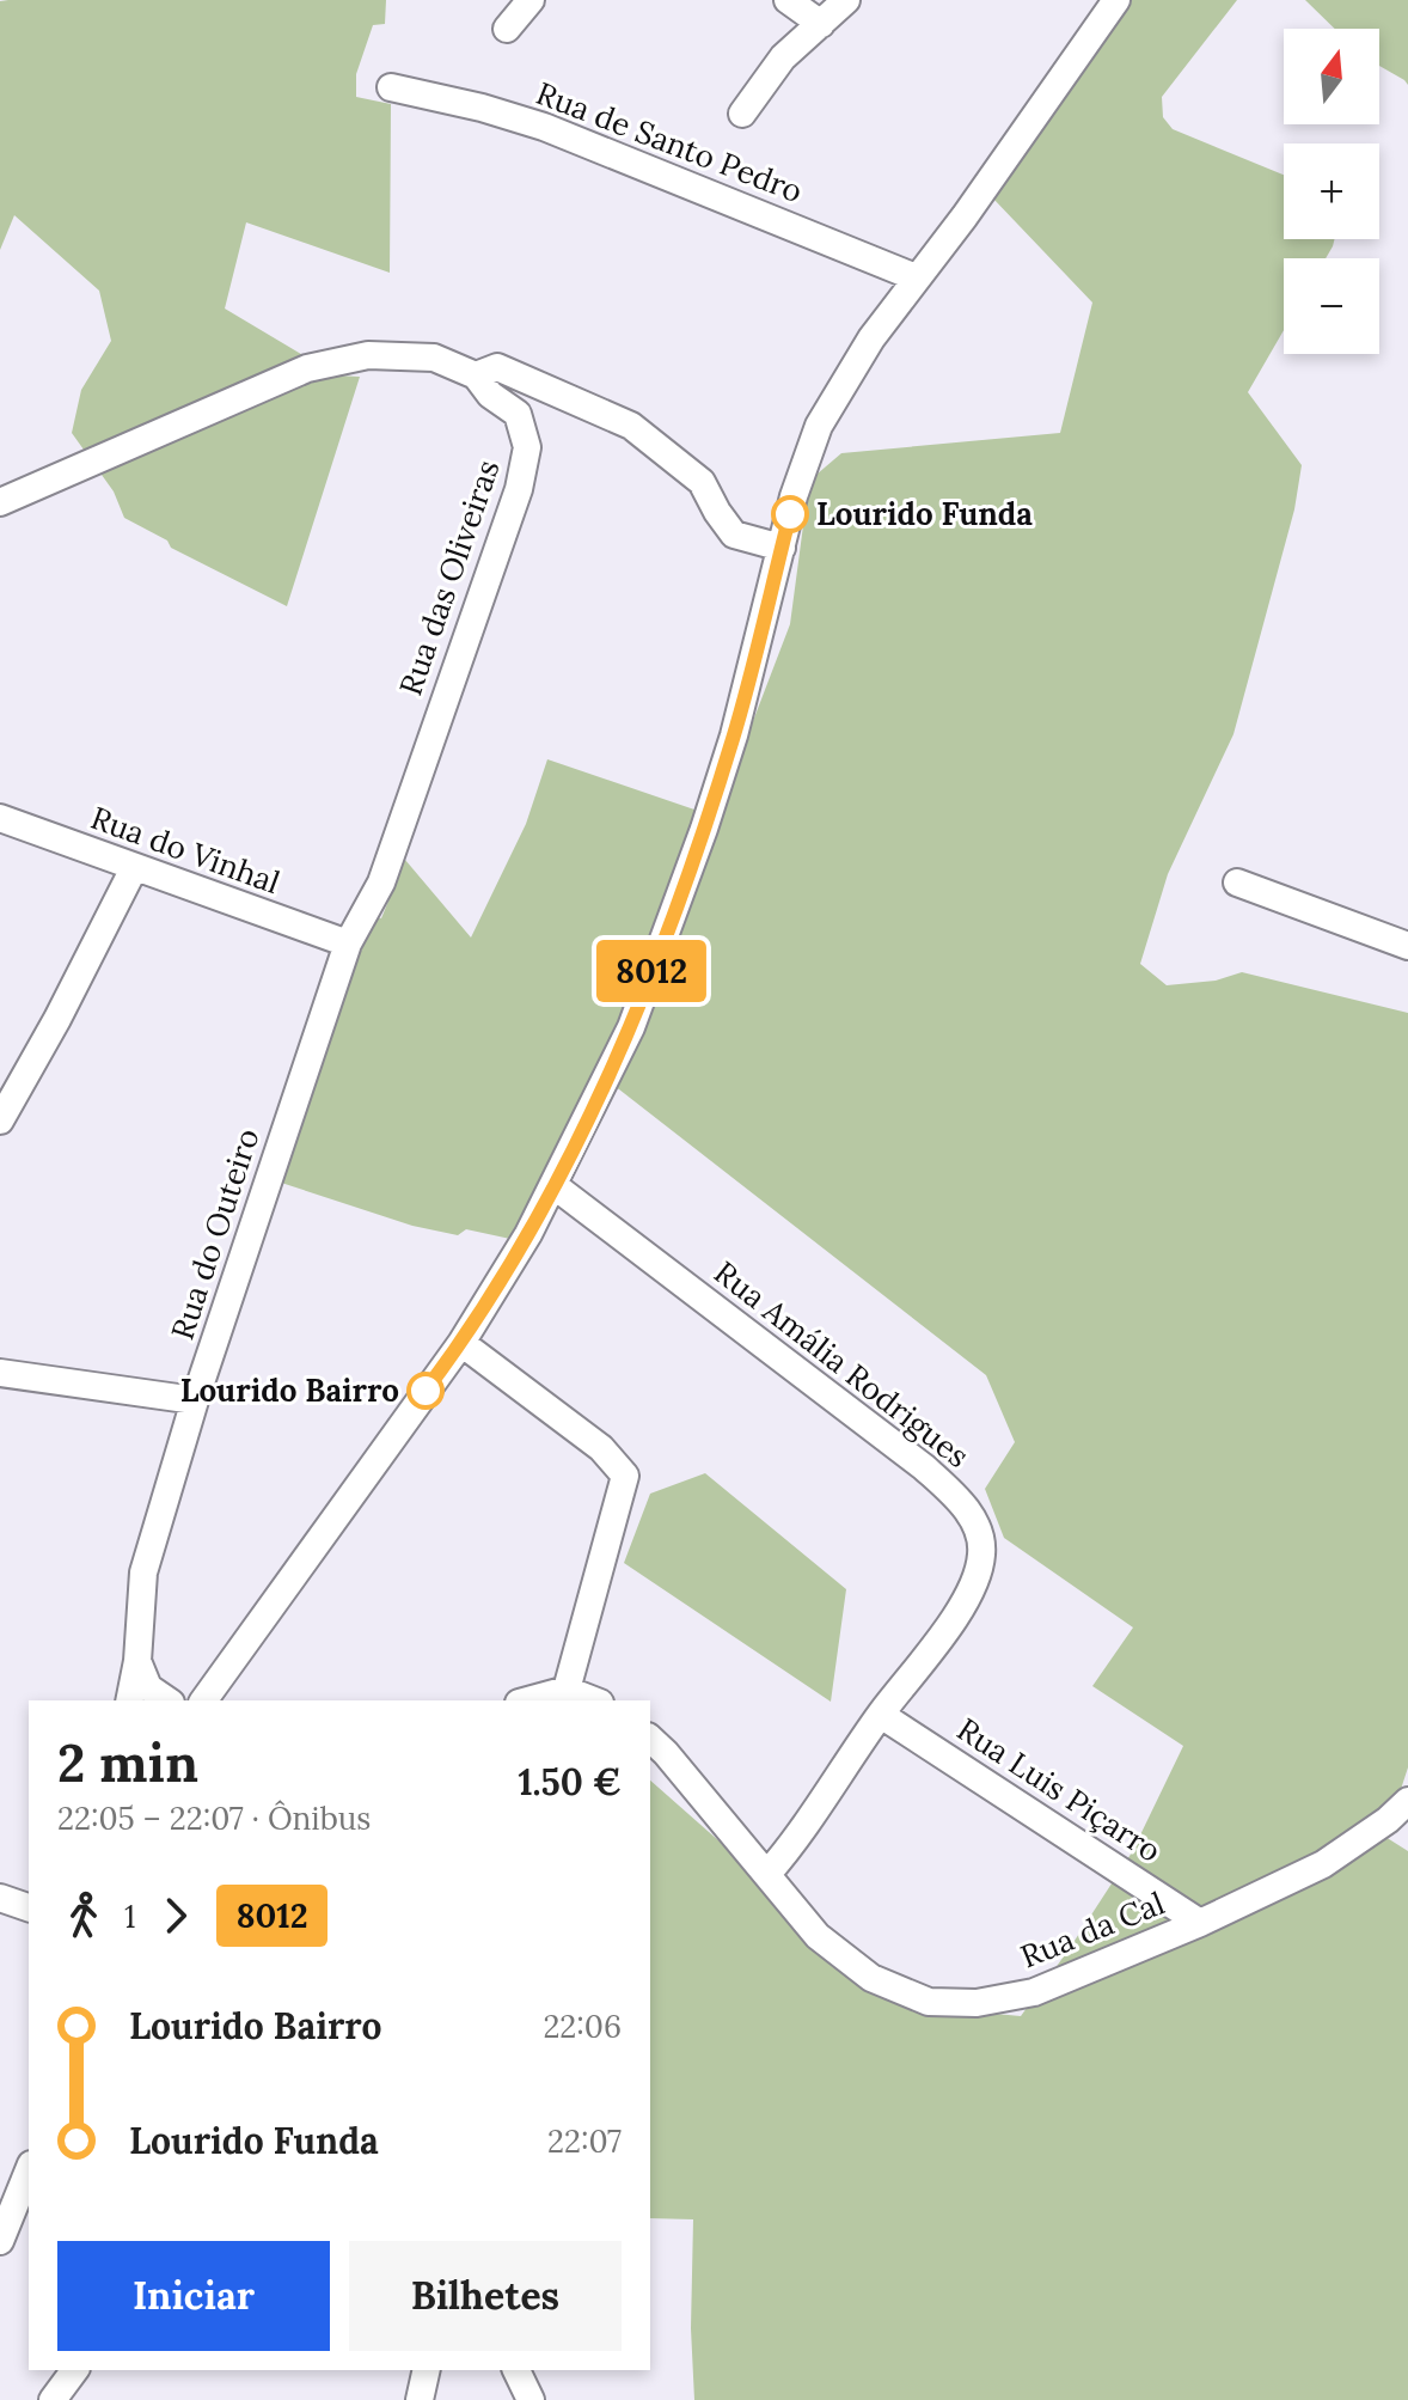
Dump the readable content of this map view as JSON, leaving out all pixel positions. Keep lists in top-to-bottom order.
{
  "streets": {
    "street": [
      "Rua de Santo Pedro",
      "Rua das Oliveiras",
      "Rua do Vinhal",
      "Rua do Outeiro",
      "Rua Amália Rodrigues",
      "Rua Luis Piçarro",
      "Rua da Cal"
    ]
  },
  "crossings": [
    ["Rua das Oliveiras", "Rua do Vinhal"],
    ["Rua das Oliveiras", "Rua do Outeiro"],
    ["Rua do Vinhal", "Rua do Outeiro"],
    ["Rua Amália Rodrigues", "Rua Luis Piçarro"],
    ["Rua Amália Rodrigues", "Rua da Cal"],
    ["Rua Luis Piçarro", "Rua da Cal"]
  ],
  "places": ["Lourido Funda", "Lourido Bairro"],
  "lines": ["bus line 8012"],
  "north": "top",
  "page": {
    "on_map": "8012",
    "map_buttons": ["+", "−"],
    "heading": ["2 min", "22:05 – 22:07 · Ônibus", "1.50 €"],
    "legs": ["1", "8012"],
    "list": [
      {
        "name": "Lourido Bairro",
        "value": "22:06"
      },
      {
        "name": "Lourido Funda",
        "value": "22:07"
      }
    ],
    "buttons": ["Iniciar", "Bilhetes"]
  }
}
